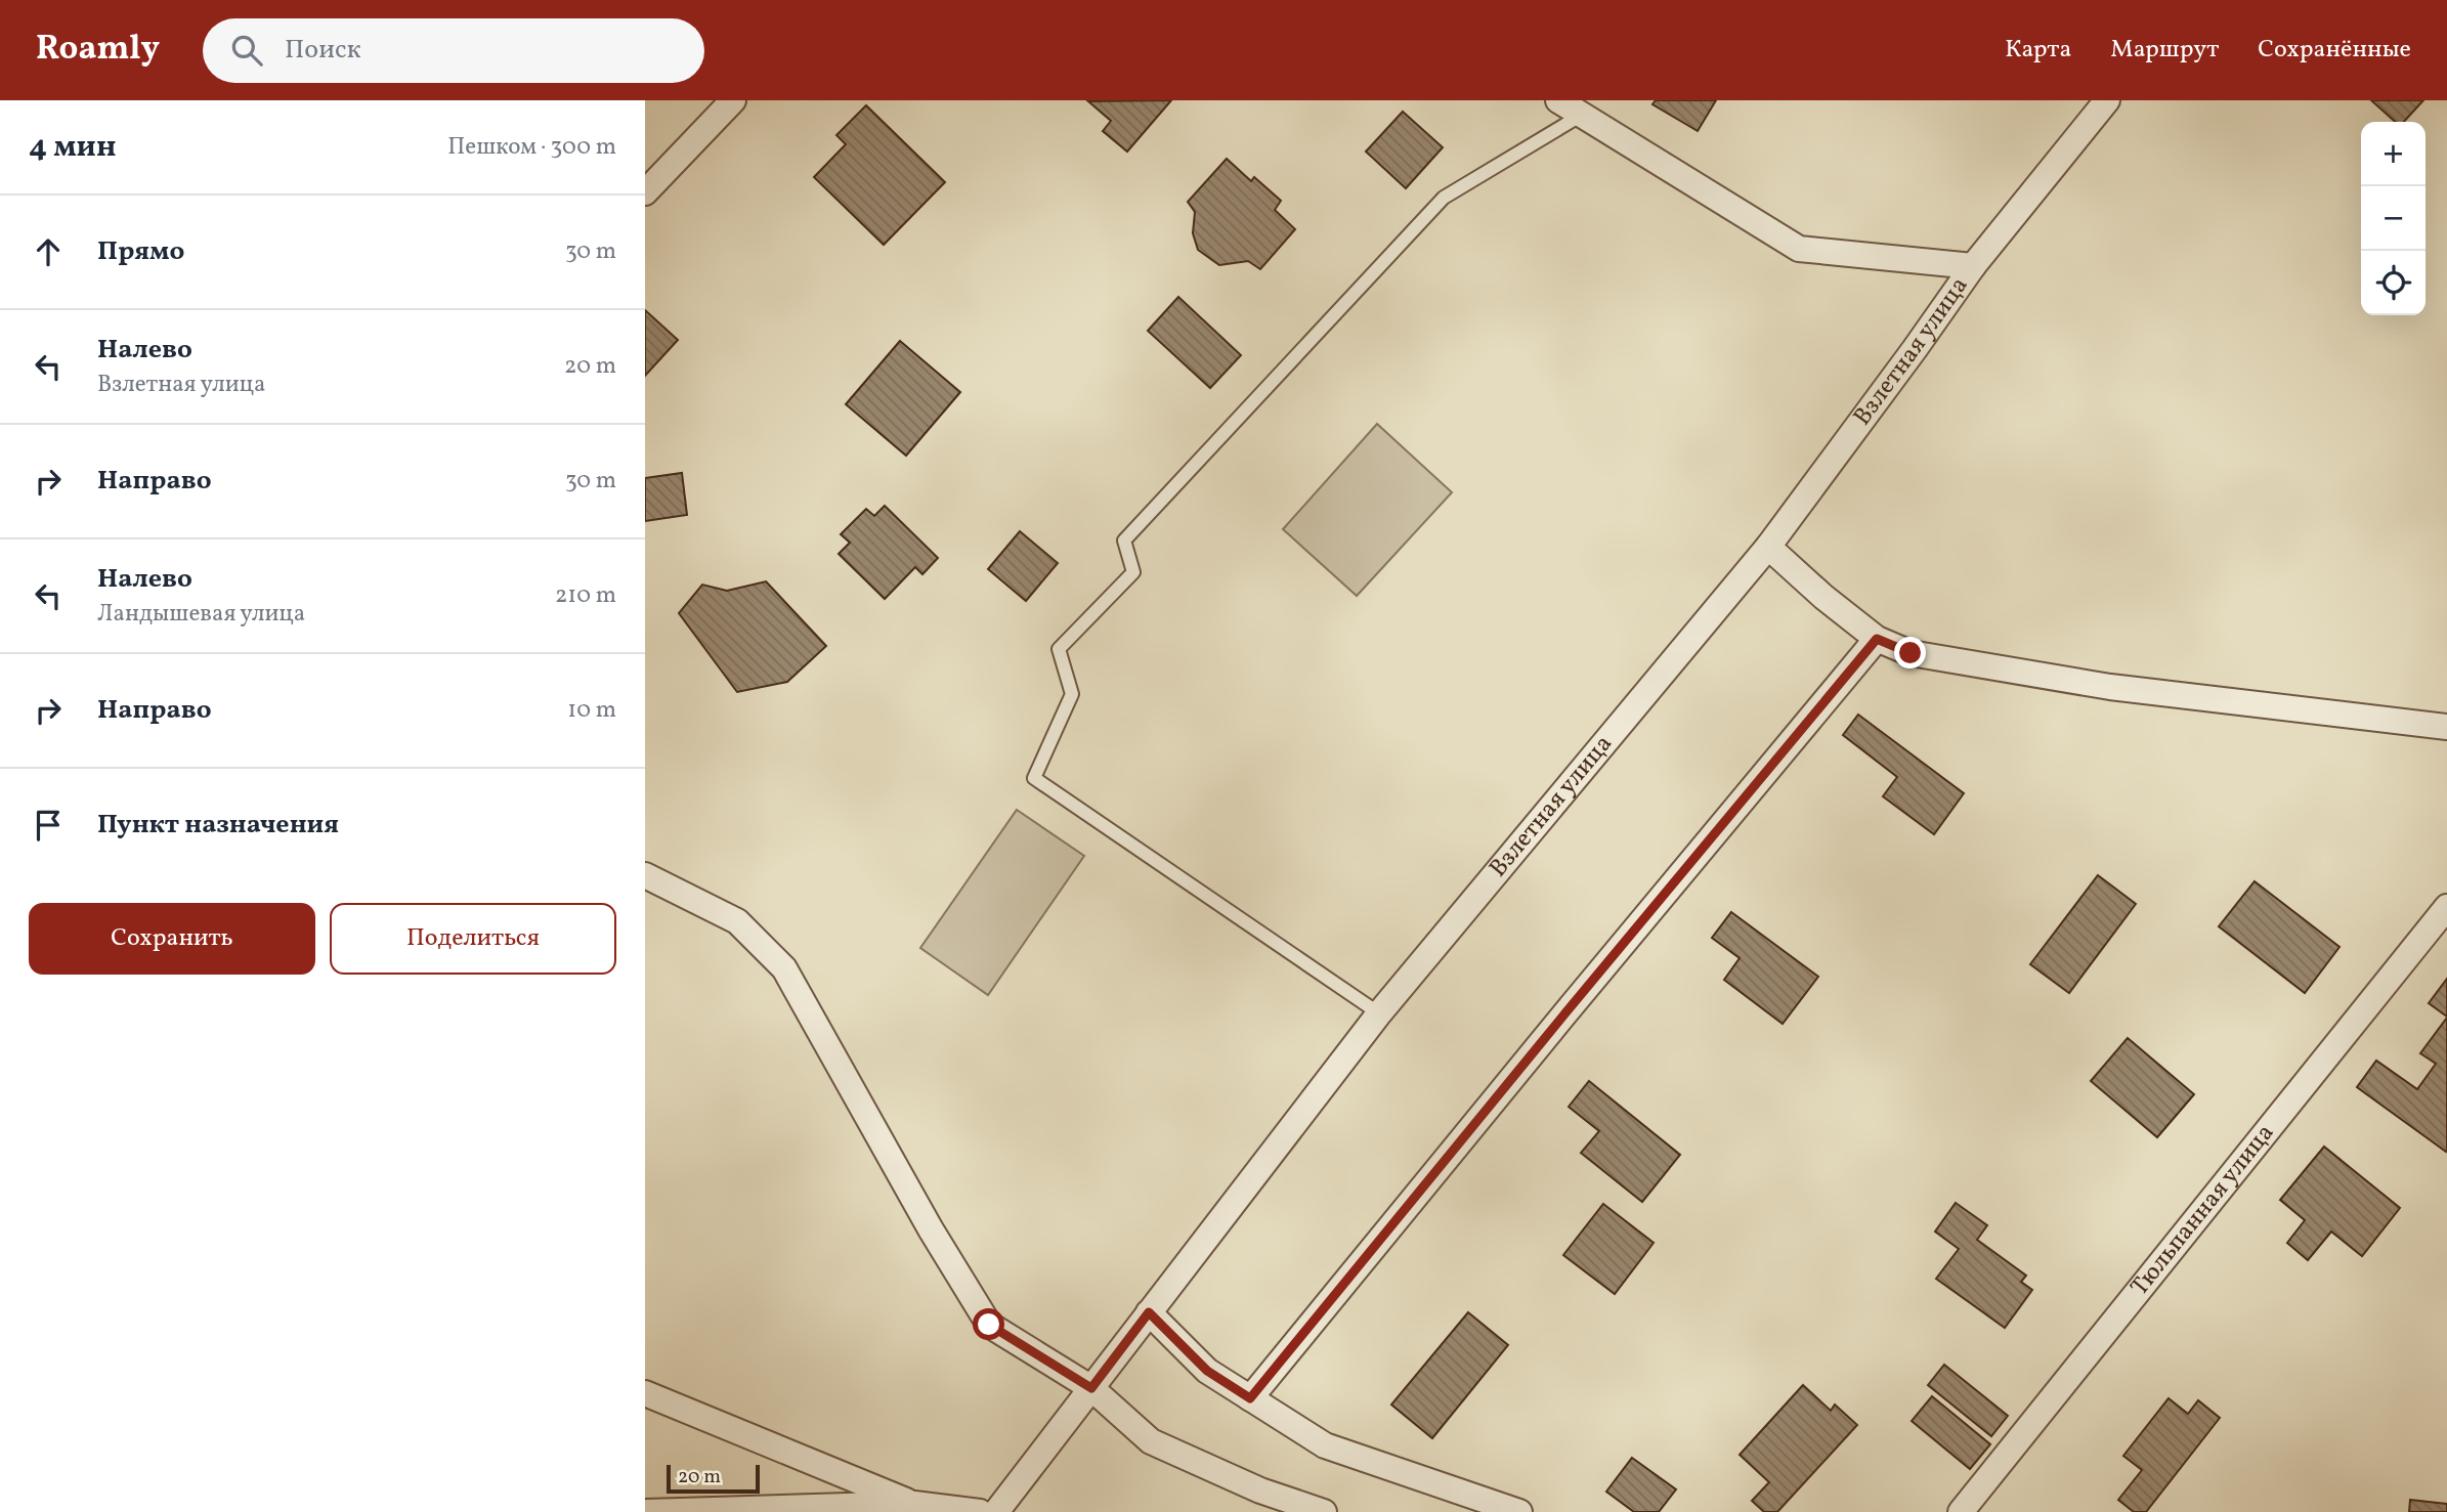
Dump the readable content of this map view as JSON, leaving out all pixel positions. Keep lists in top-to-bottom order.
{
  "streets": {
    "street": ["Взлетная улица", "Тюльпанная улица"]
  },
  "scale_bar": "20 m",
  "page": {
    "header": "Roamly",
    "search": "Поиск",
    "nav": ["Карта", "Маршрут", "Сохранённые"],
    "heading": ["4 мин", "Пешком · 300 m"],
    "map_buttons": ["+", "−"],
    "list": [
      ["Прямо", "30 m"],
      ["Налево", "Взлетная улица", "20 m"],
      ["Направо", "30 m"],
      ["Налево", "Ландышевая улица", "210 m"],
      ["Направо", "10 m"],
      "Пункт назначения"
    ],
    "buttons": ["Сохранить", "Поделиться"],
    "scale": "20 m"
  }
}
